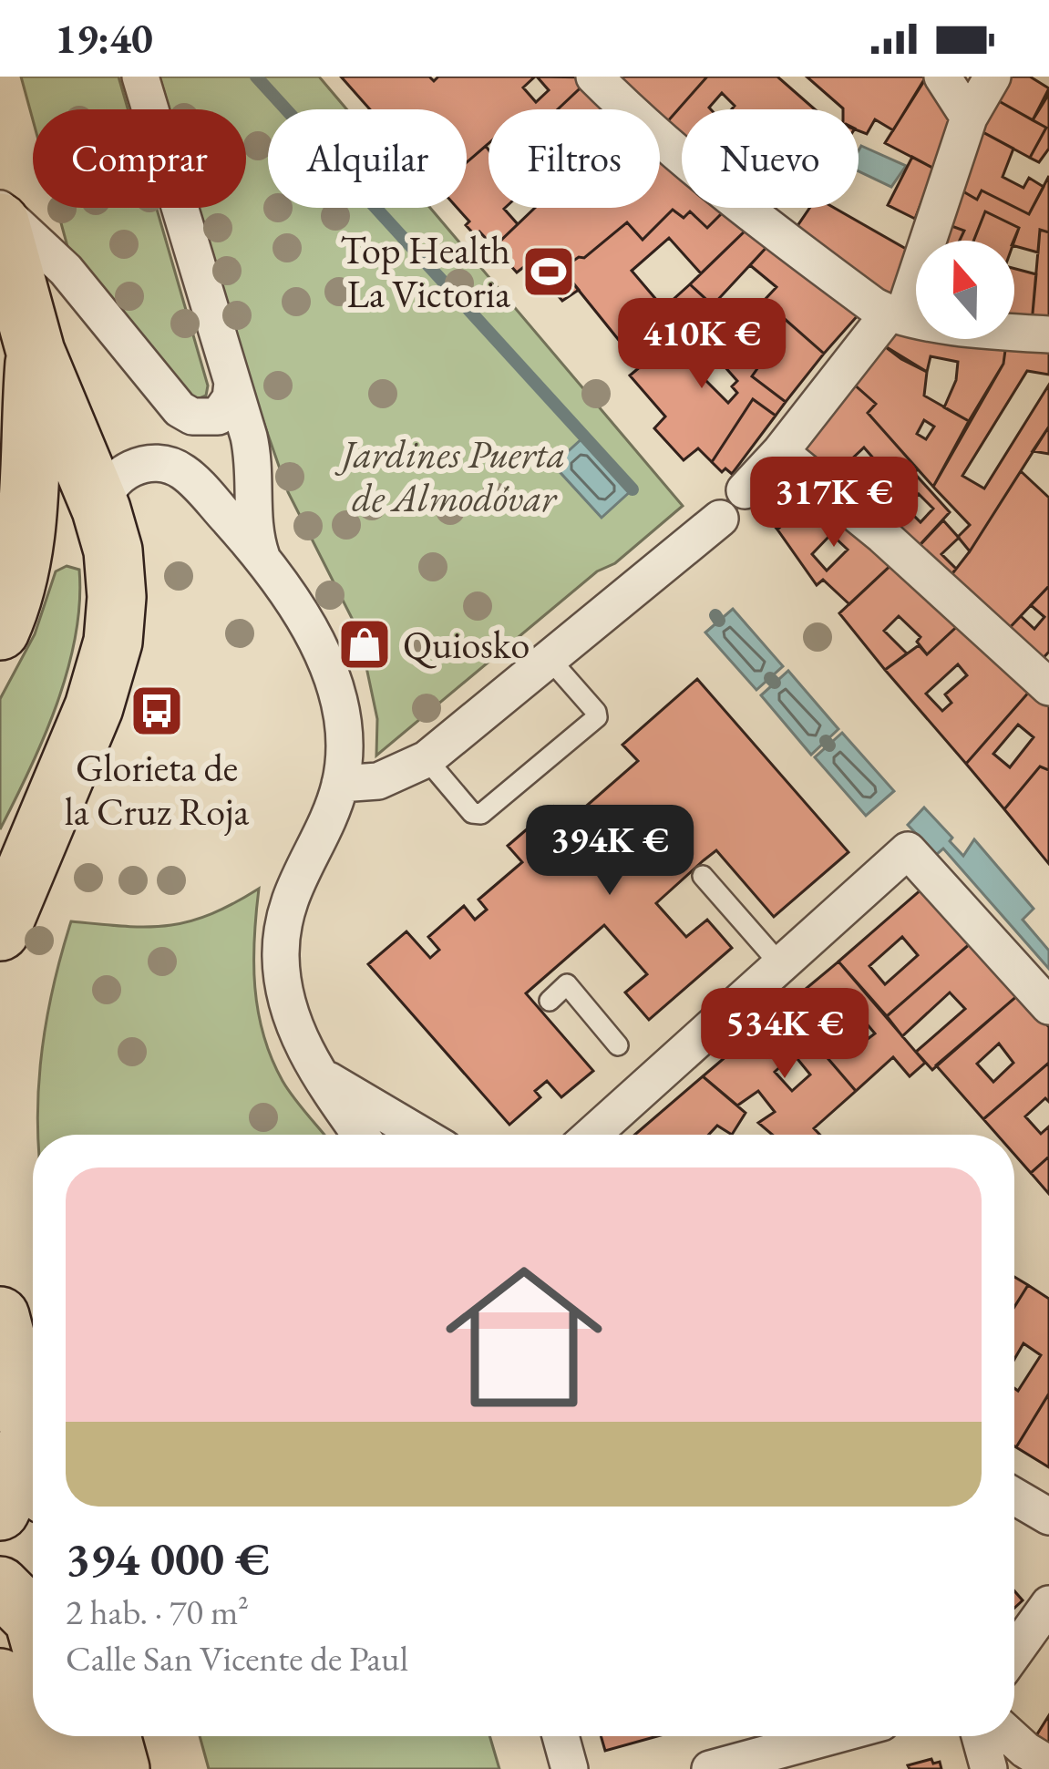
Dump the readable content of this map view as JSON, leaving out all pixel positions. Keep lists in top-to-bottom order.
{
  "parks": ["Jardines Puerta de Almodóvar"],
  "places": {
    "sports": ["Top Health La Victoria"],
    "shop": ["Quiosko"],
    "bus stop": ["Glorieta de la Cruz Roja"]
  },
  "north": "top",
  "page": {
    "status": "19:40",
    "chip": [
      "Comprar",
      "Alquilar",
      "Filtros",
      "Nuevo"
    ],
    "price": [
      "410K €",
      "317K €",
      "394K €",
      "534K €"
    ],
    "list": [
      {
        "name": "394 000 €",
        "note": "2 hab. · 70 m² · Calle San Vicente de Paul"
      }
    ]
  }
}
